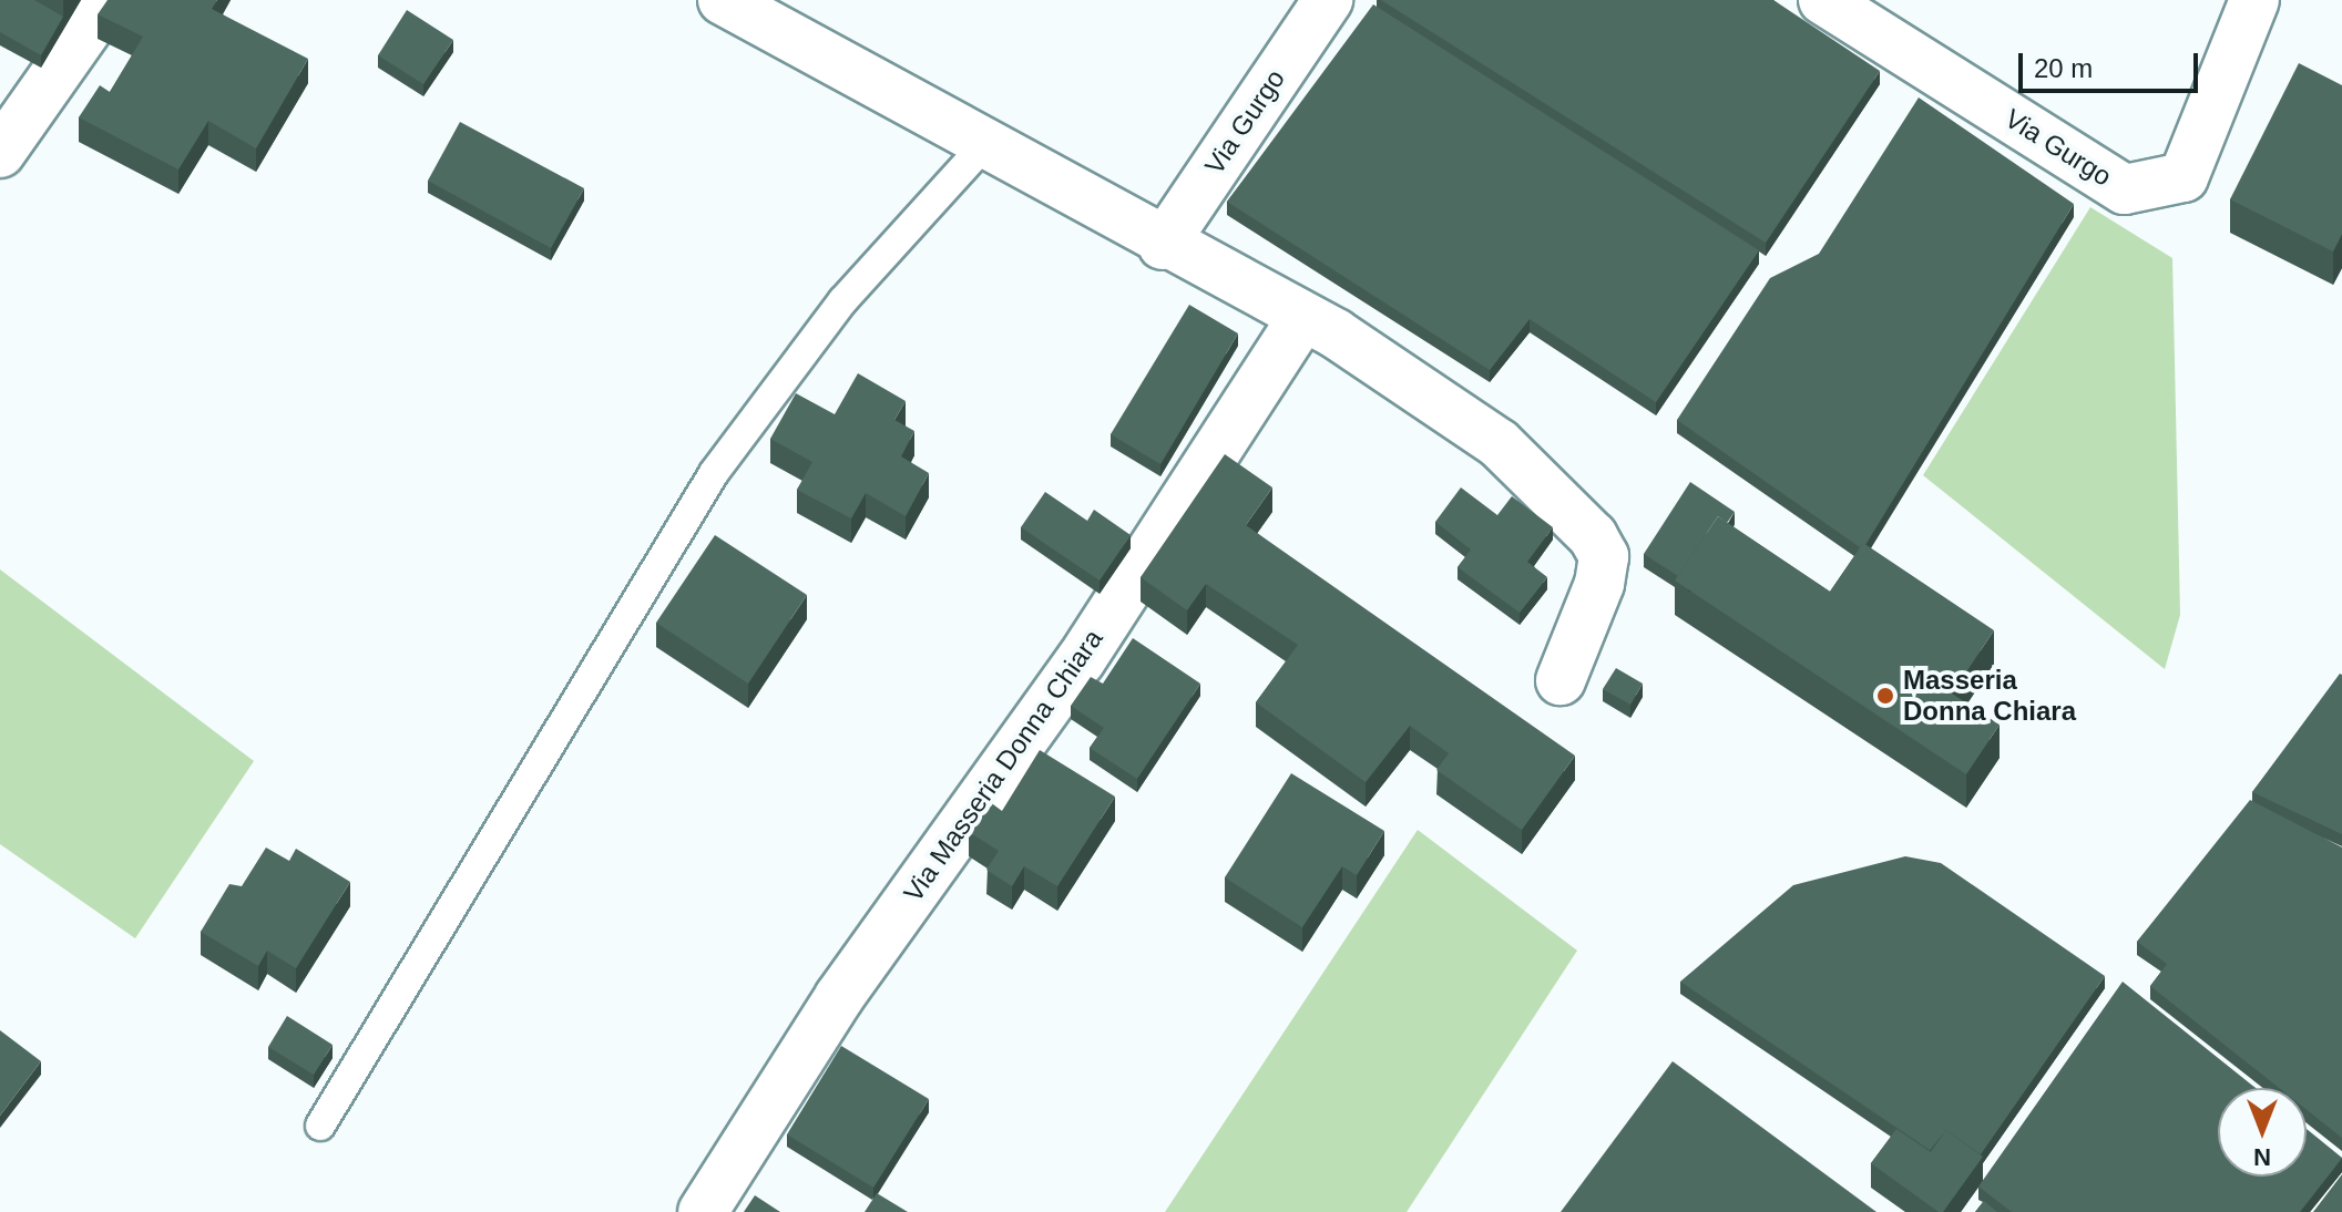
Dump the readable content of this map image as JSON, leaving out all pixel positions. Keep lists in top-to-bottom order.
{
  "streets": {
    "street": ["Via Gurgo", "Via Masseria Donna Chiara"]
  },
  "places": ["Masseria Donna Chiara"],
  "scale_bar": "20 m",
  "north": "bottom"
}
